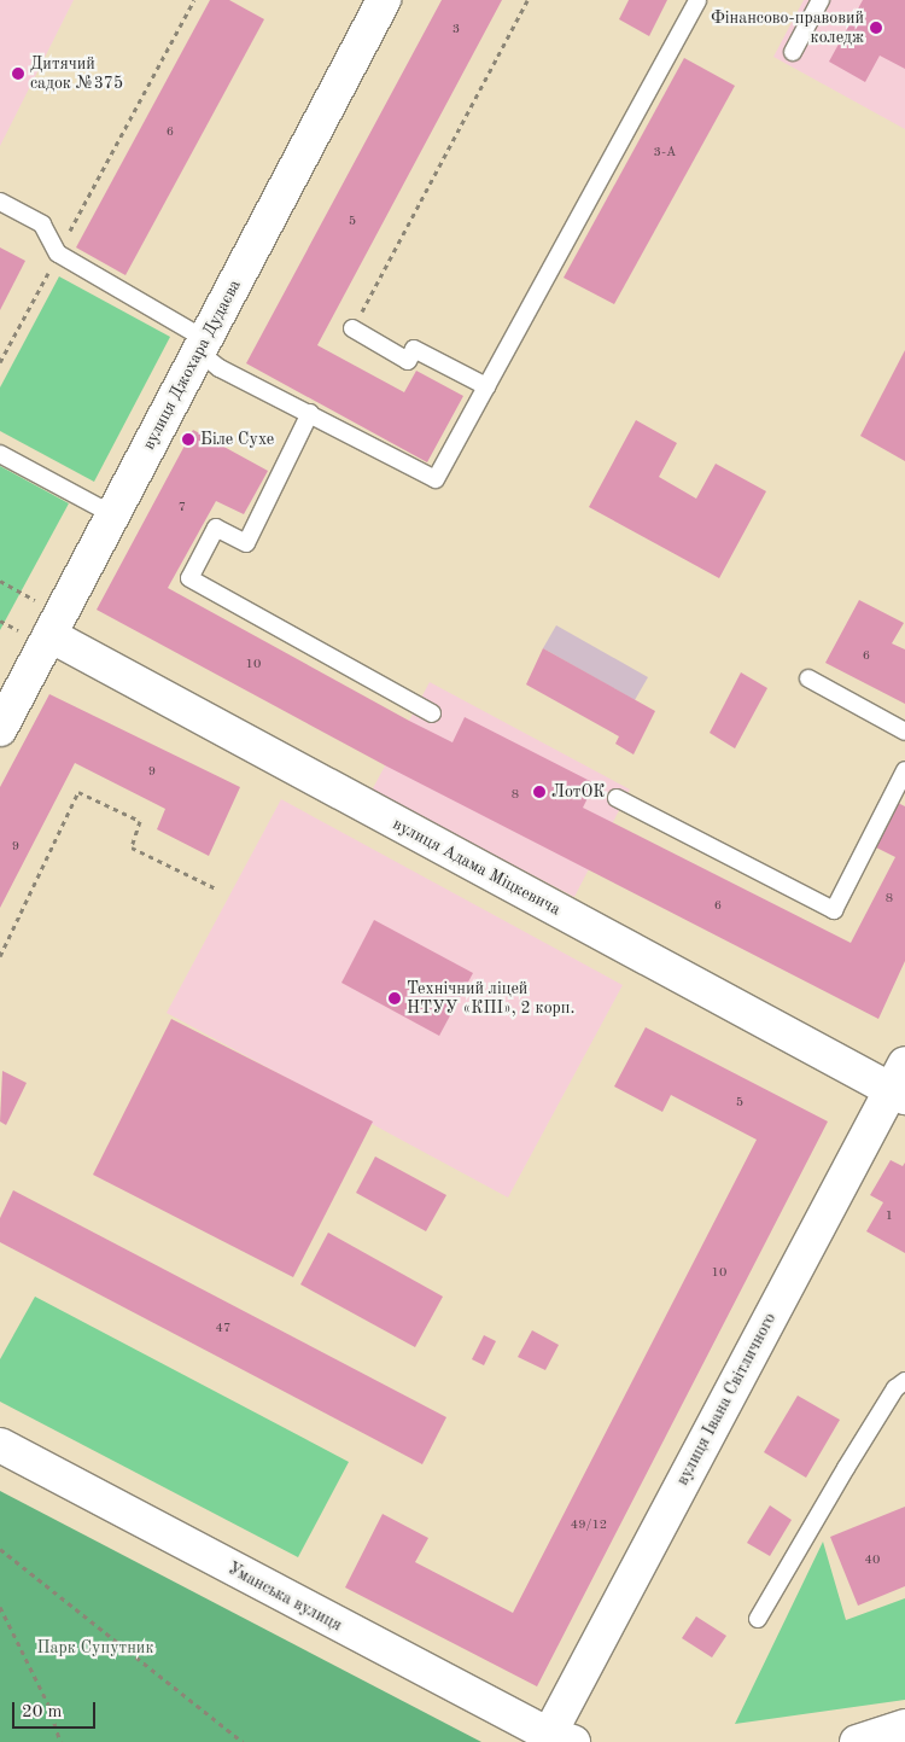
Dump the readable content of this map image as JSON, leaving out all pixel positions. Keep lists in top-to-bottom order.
{
  "streets": {
    "street": [
      "вулиця Джохара Дудаєва",
      "вулиця Адама Міцкевича",
      "вулиця Івана Світличного",
      "Уманська вулиця"
    ]
  },
  "crossings": [
    ["вулиця Джохара Дудаєва", "вулиця Адама Міцкевича"],
    ["вулиця Адама Міцкевича", "вулиця Івана Світличного"],
    ["вулиця Івана Світличного", "Уманська вулиця"]
  ],
  "parks": ["Парк Супутник"],
  "places": [
    "Фінансово-правовий коледж",
    "Дитячий садок №375",
    "Біле Сухе",
    "ЛотОК",
    "Технічний ліцей НТУУ «КПІ», 2 корп."
  ],
  "house_numbers": [
    "3",
    "6",
    "3-А",
    "5",
    "7",
    "6",
    "10",
    "9",
    "8",
    "9",
    "8",
    "6",
    "5",
    "1",
    "10",
    "47",
    "49/12",
    "40"
  ],
  "scale_bar": "20 m"
}
